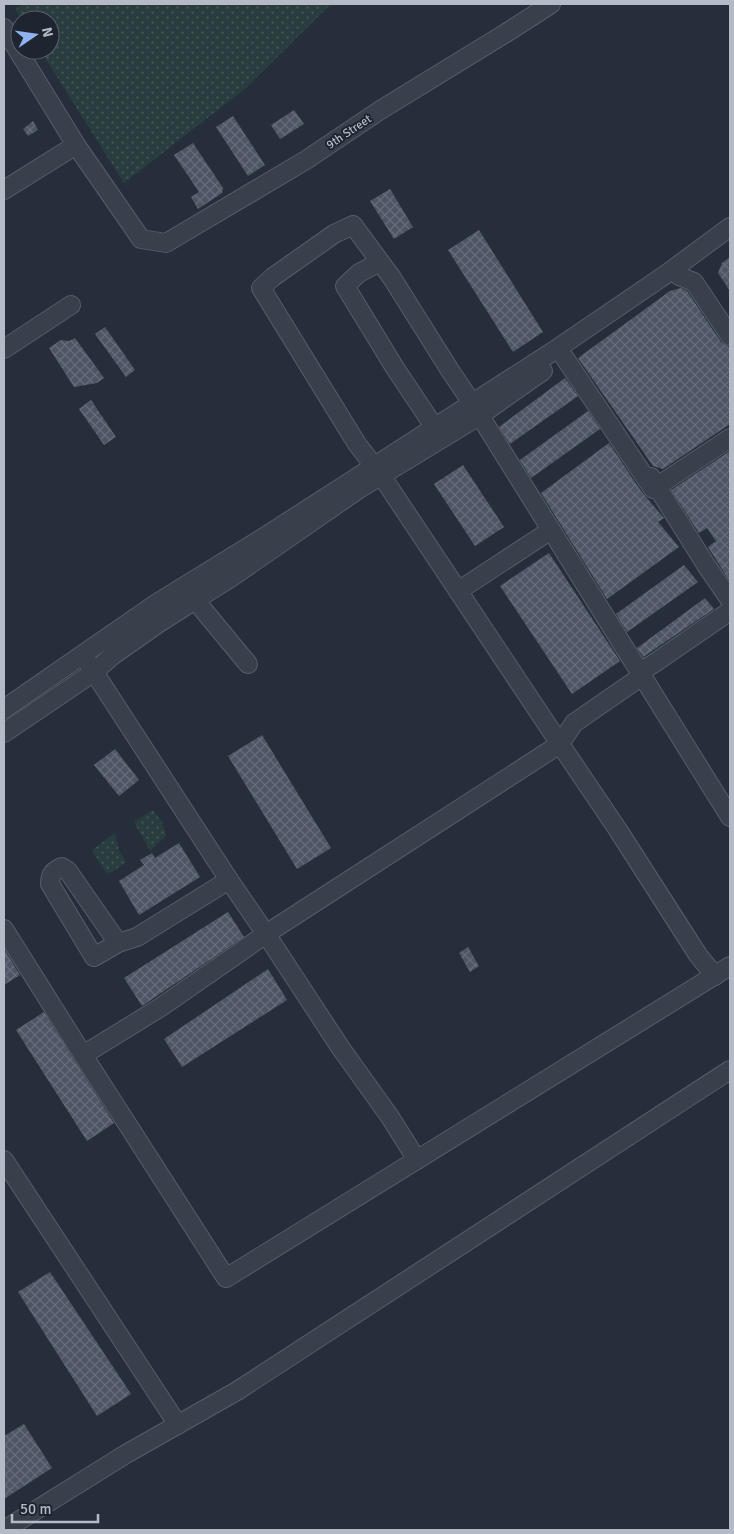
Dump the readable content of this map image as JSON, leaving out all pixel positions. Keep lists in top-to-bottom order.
{
  "streets": {
    "street": ["9th Street"]
  },
  "scale_bar": "50 m",
  "north": "right"
}
